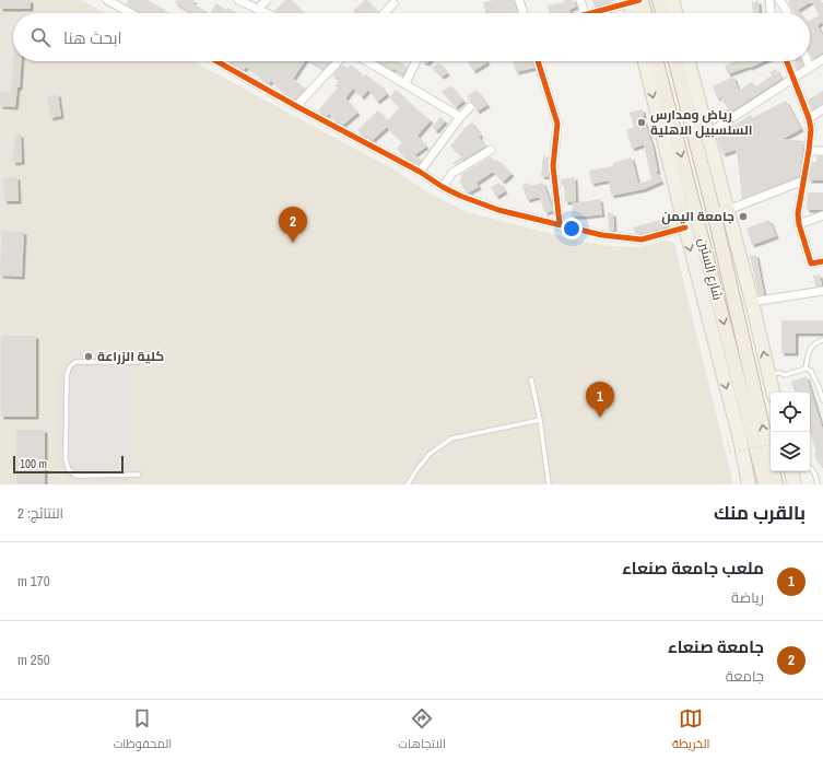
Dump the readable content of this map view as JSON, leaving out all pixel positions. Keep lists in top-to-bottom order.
{
  "streets": {
    "highway": ["شارع الستين"]
  },
  "places": ["رياض ومدارس السلسبيل الاهلية", "جامعة اليمن", "كلية الزراعة"],
  "scale_bar": "100 m",
  "page": {
    "search": "ابحث هنا",
    "pins": ["2", "1"],
    "scale": "100 m",
    "heading": ["بالقرب منك", "النتائج: 2"],
    "list": [
      {
        "mark": "1",
        "name": "ملعب جامعة صنعاء",
        "note": "رياضة",
        "value": "170 m"
      },
      {
        "mark": "2",
        "name": "جامعة صنعاء",
        "note": "جامعة",
        "value": "250 m"
      }
    ],
    "nav": ["الخريطة", "الاتجاهات", "المحفوظات"]
  }
}
